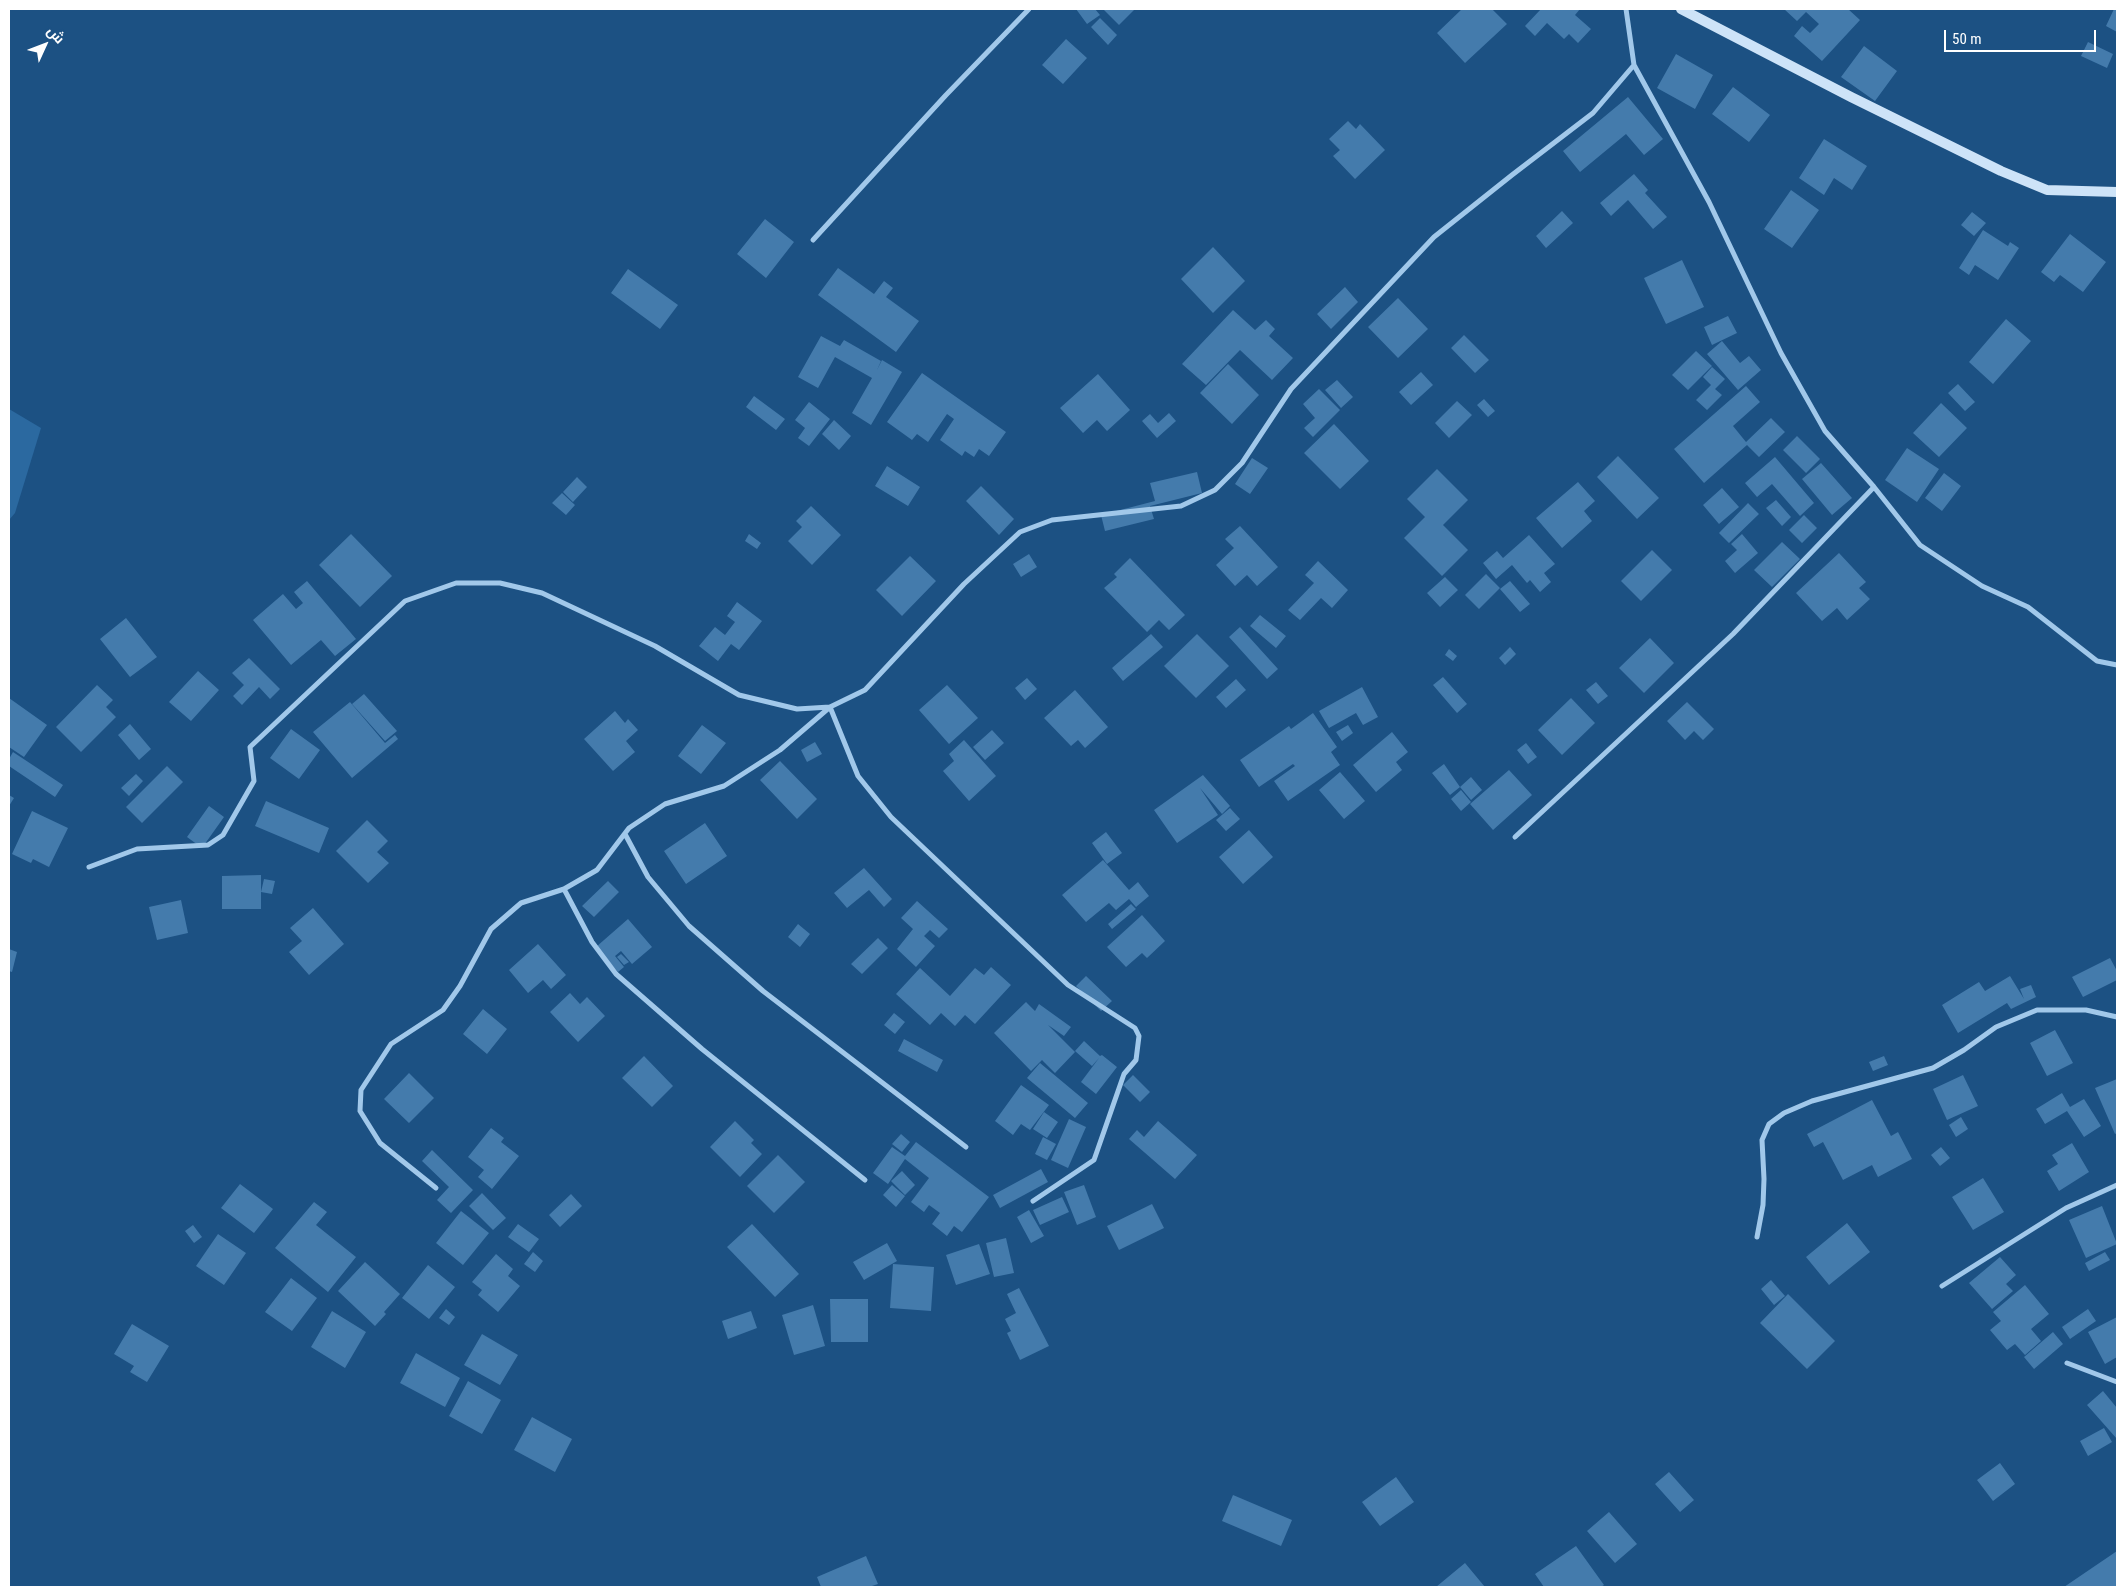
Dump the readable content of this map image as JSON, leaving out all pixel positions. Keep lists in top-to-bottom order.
{
  "scale_bar": "50 m",
  "north": "top right"
}
